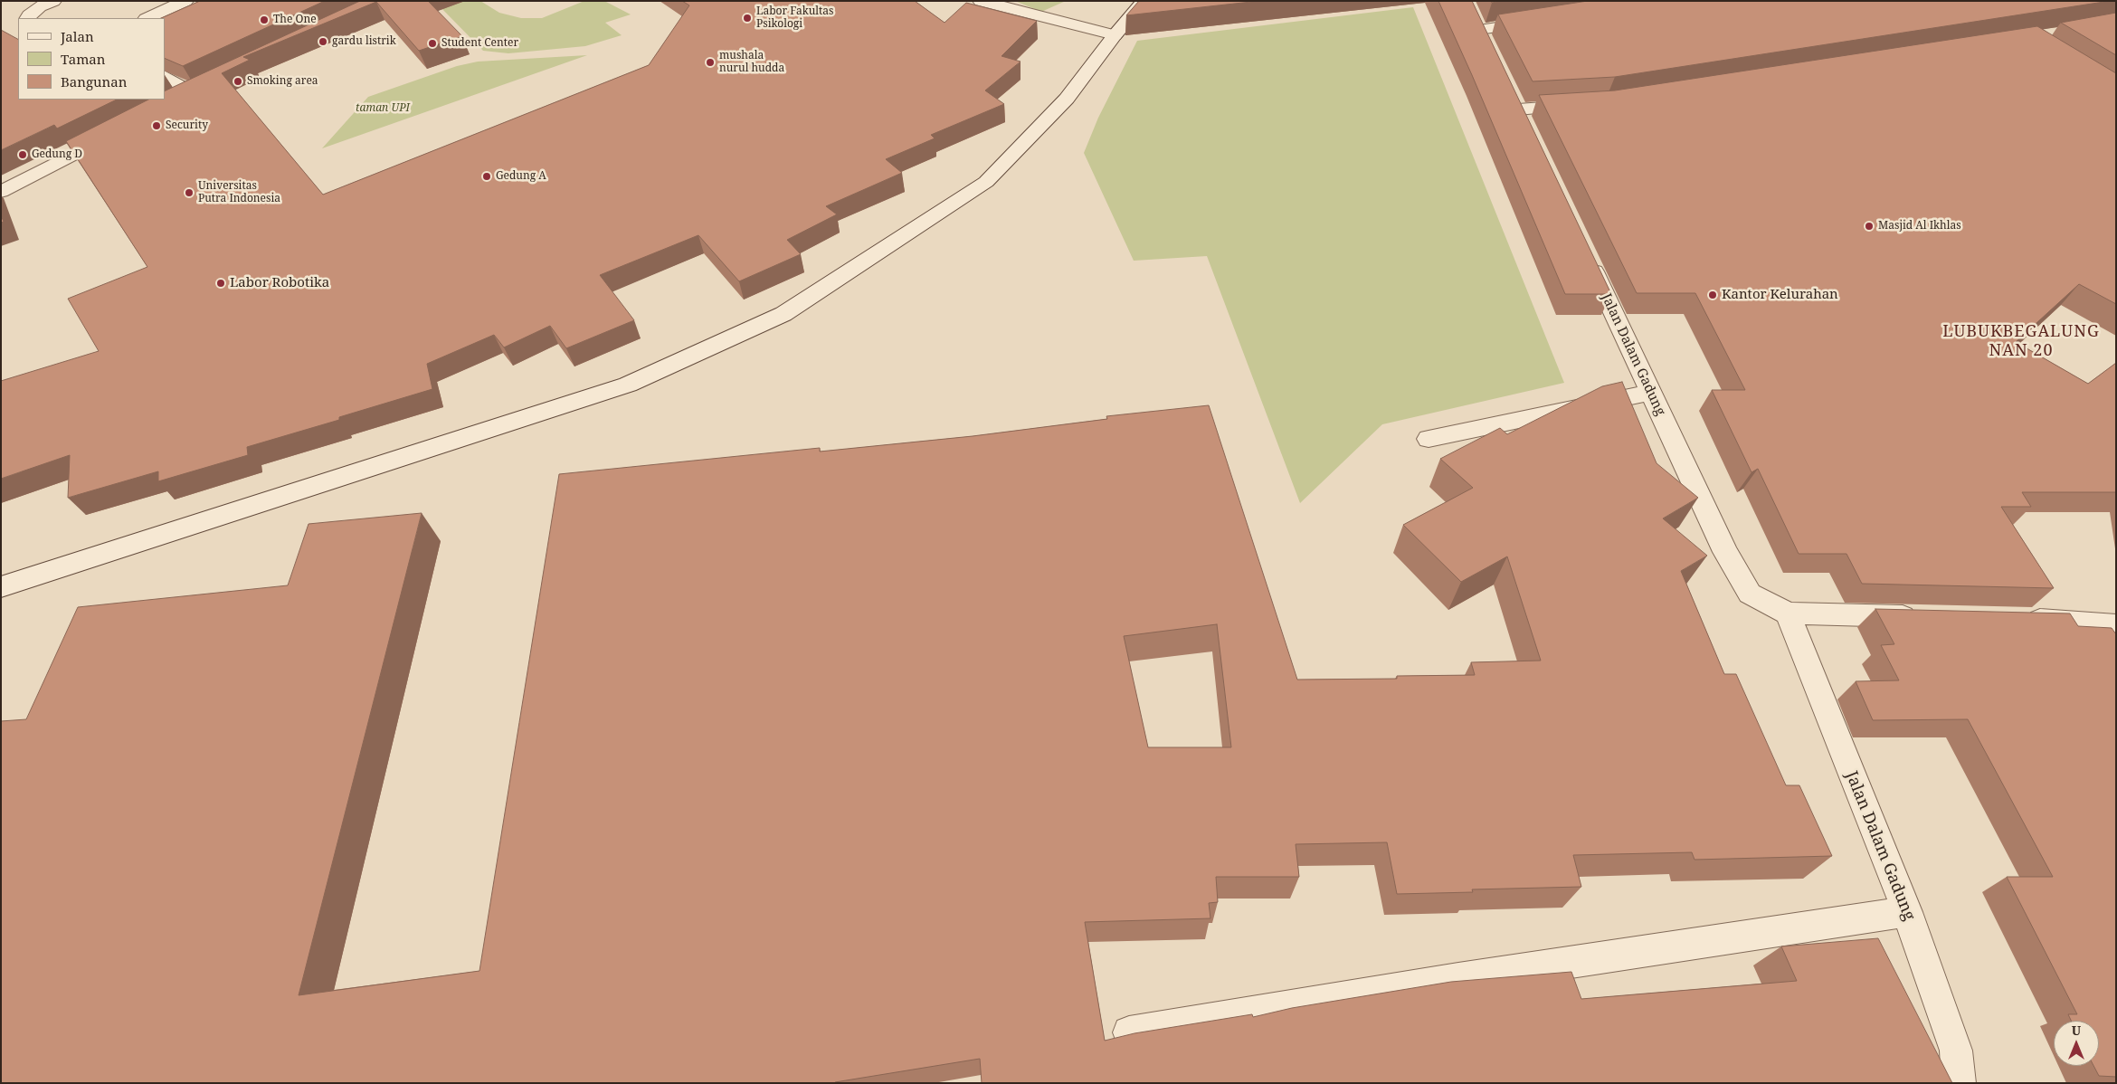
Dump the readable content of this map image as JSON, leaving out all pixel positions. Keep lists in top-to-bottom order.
{
  "streets": {
    "street": ["Jalan Dalam Gadung"]
  },
  "districts": ["LUBUKBEGALUNG NAN 20"],
  "parks": ["taman UPI"],
  "places": [
    "Labor Fakultas Psikologi",
    "The One",
    "gardu listrik",
    "Student Center",
    "mushala nurul hudda",
    "Smoking area",
    "Security",
    "Gedung D",
    "Gedung A",
    "Universitas Putra Indonesia",
    "Masjid Al Ikhlas",
    "Labor Robotika",
    "Kantor Kelurahan"
  ],
  "legend": ["Jalan", "Taman", "Bangunan"],
  "north": "top"
}
